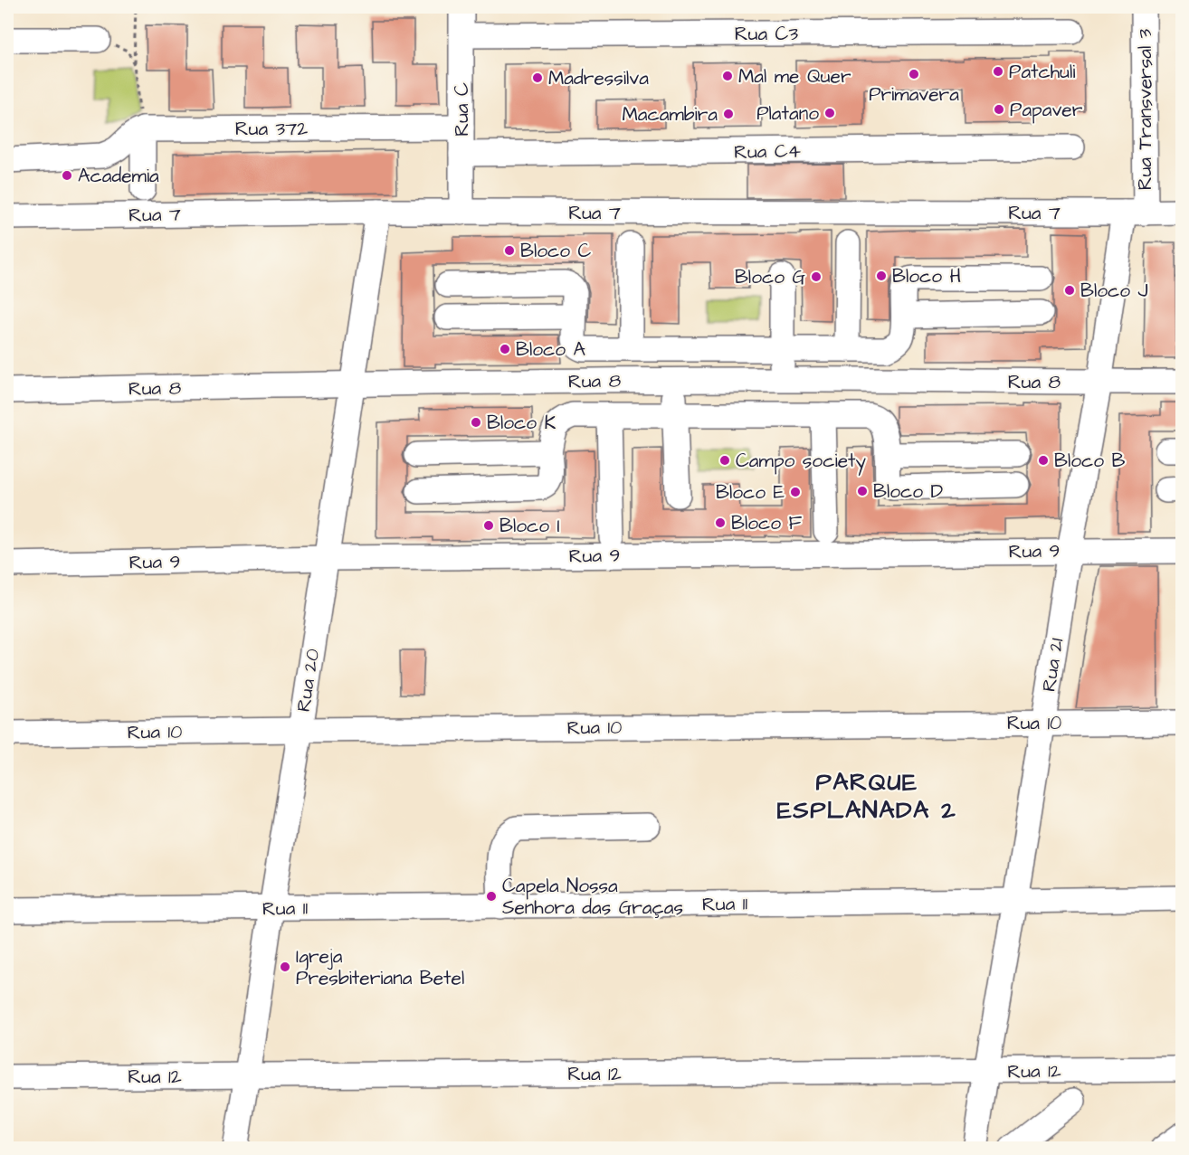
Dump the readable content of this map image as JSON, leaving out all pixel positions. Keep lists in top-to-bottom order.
{
  "streets": {
    "street": [
      "Rua C3",
      "Rua C",
      "Rua Transversal 3",
      "Rua 372",
      "Rua C4",
      "Rua 7",
      "Rua 8",
      "Rua 9",
      "Rua 21",
      "Rua 20",
      "Rua 10",
      "Rua 11",
      "Rua 12"
    ]
  },
  "crossings": [
    ["Rua C3", "Rua C"],
    ["Rua C", "Rua 372"],
    ["Rua C", "Rua C4"],
    ["Rua C", "Rua 7"],
    ["Rua Transversal 3", "Rua 7"],
    ["Rua Transversal 3", "Rua 21"],
    ["Rua 7", "Rua 21"],
    ["Rua 7", "Rua 20"],
    ["Rua 8", "Rua 21"],
    ["Rua 8", "Rua 20"],
    ["Rua 9", "Rua 21"],
    ["Rua 9", "Rua 20"],
    ["Rua 21", "Rua 10"],
    ["Rua 21", "Rua 11"],
    ["Rua 21", "Rua 12"],
    ["Rua 20", "Rua 10"],
    ["Rua 20", "Rua 11"],
    ["Rua 20", "Rua 12"]
  ],
  "districts": ["PARQUE ESPLANADA 2"],
  "places": [
    "Patchuli",
    "Primavera",
    "Mal me Quer",
    "Madressilva",
    "Papaver",
    "Platano",
    "Macambira",
    "Academia",
    "Bloco C",
    "Bloco H",
    "Bloco G",
    "Bloco J",
    "Bloco A",
    "Bloco K",
    "Campo society",
    "Bloco B",
    "Bloco D",
    "Bloco E",
    "Bloco F",
    "Bloco I",
    "Capela Nossa Senhora das Graças",
    "Igreja Presbiteriana Betel"
  ]
}
